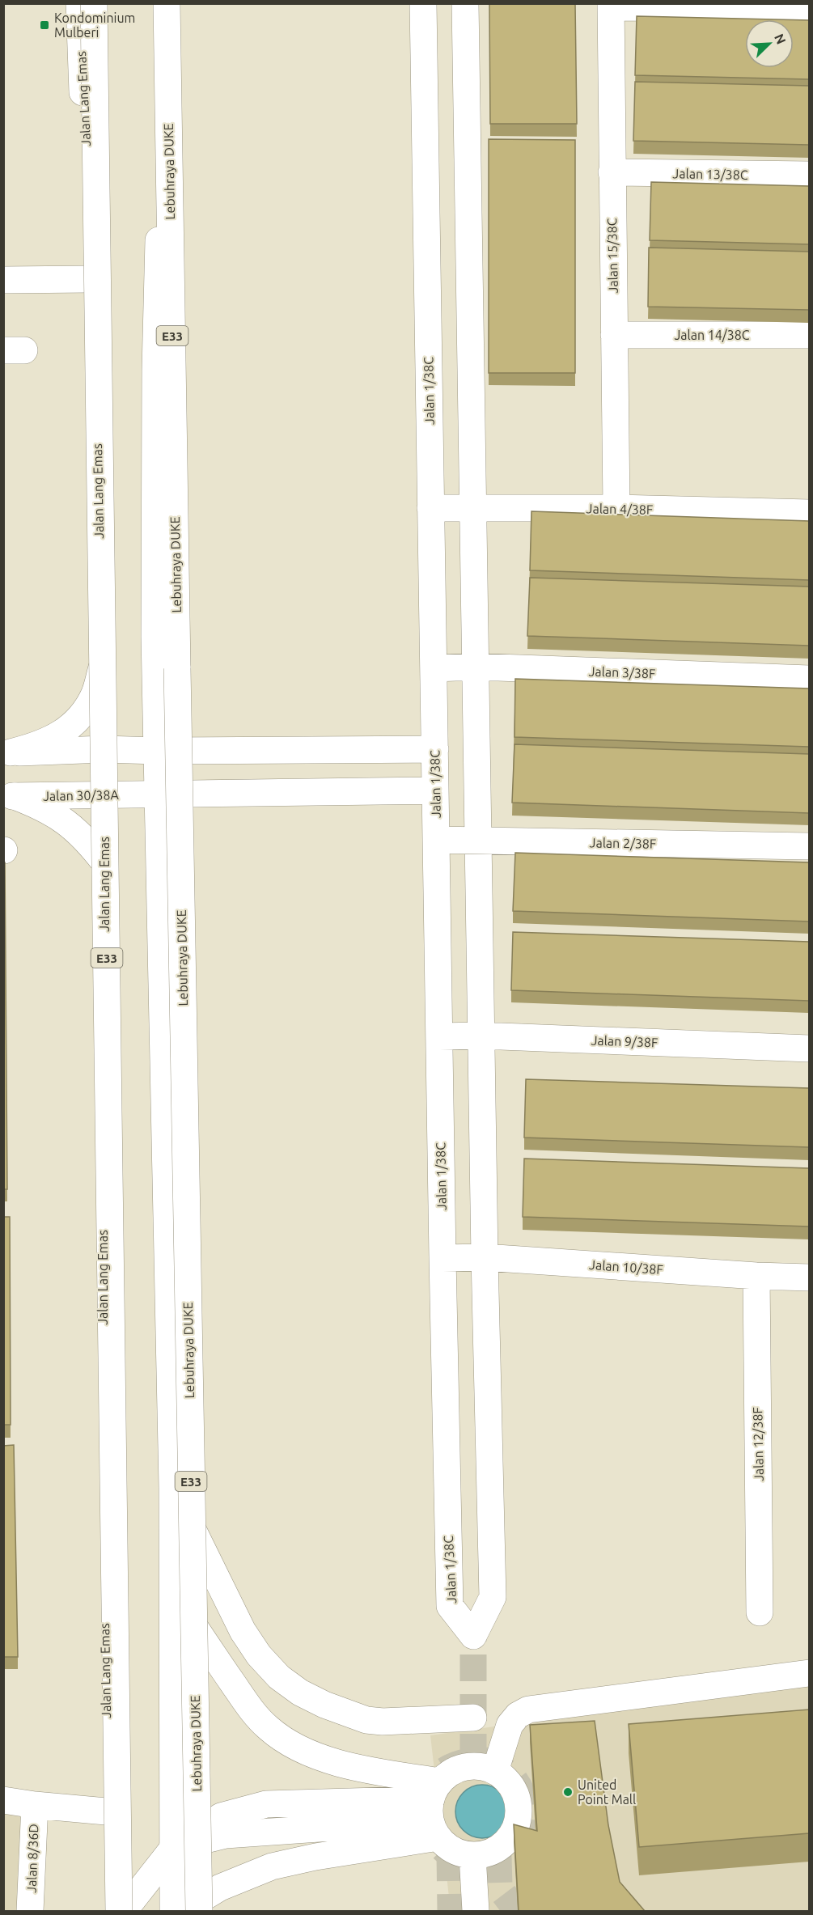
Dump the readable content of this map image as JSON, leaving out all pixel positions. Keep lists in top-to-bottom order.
{
  "streets": {
    "main road": [
      "Jalan Lang Emas",
      "Lebuhraya DUKE",
      "Jalan 13/38C",
      "Jalan 15/38C",
      "Jalan 14/38C",
      "E33",
      "Jalan 1/38C",
      "Jalan 4/38F",
      "Jalan 3/38F",
      "Jalan 30/38A",
      "Jalan 2/38F",
      "Jalan 9/38F",
      "Jalan 10/38F",
      "Jalan 12/38F",
      "Jalan 8/36D"
    ]
  },
  "crossings": [
    ["Jalan Lang Emas", "Jalan 30/38A"],
    ["Jalan 13/38C", "Jalan 15/38C"],
    ["Jalan 15/38C", "Jalan 14/38C"],
    ["Jalan 15/38C", "Jalan 4/38F"],
    ["Jalan 1/38C", "Jalan 4/38F"],
    ["Jalan 1/38C", "Jalan 3/38F"],
    ["Jalan 1/38C", "Jalan 30/38A"],
    ["Jalan 1/38C", "Jalan 2/38F"],
    ["Jalan 1/38C", "Jalan 9/38F"],
    ["Jalan 1/38C", "Jalan 10/38F"],
    ["Jalan 10/38F", "Jalan 12/38F"]
  ],
  "places": {
    "transit": ["Kondominium Mulberi"],
    "other": ["United Point Mall"]
  },
  "north": "top right"
}
